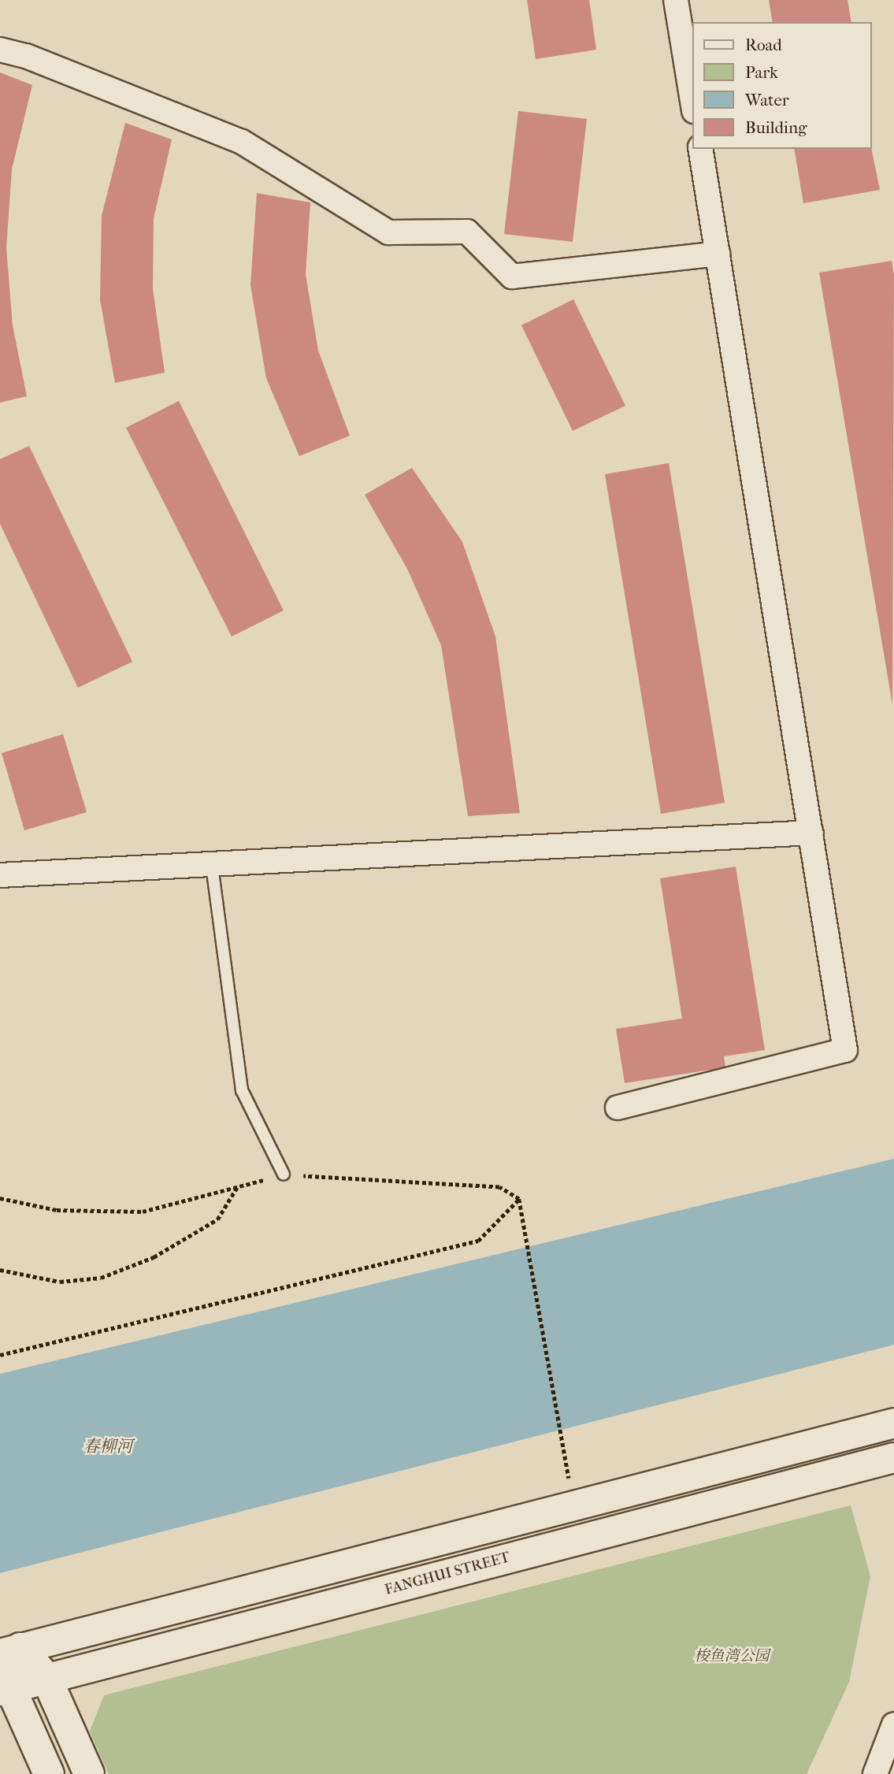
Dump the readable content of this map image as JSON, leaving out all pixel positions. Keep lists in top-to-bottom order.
{
  "streets": {
    "street": ["FANGHUI STREET"]
  },
  "water": ["春柳河"],
  "parks": ["梭鱼湾公园"],
  "legend": [
    "Road",
    "Park",
    "Water",
    "Building"
  ]
}
